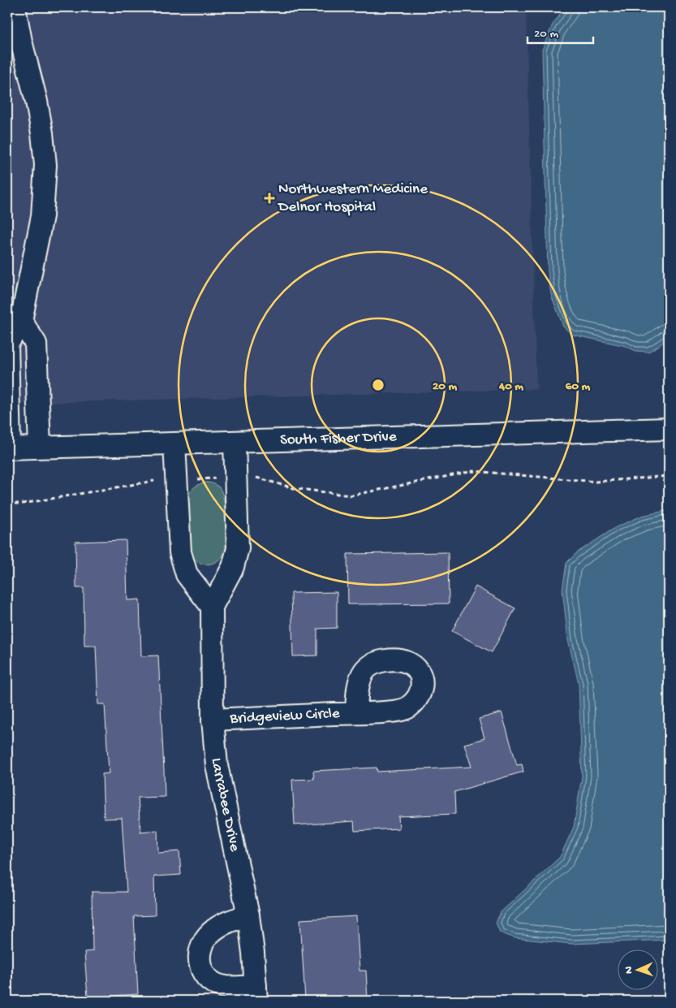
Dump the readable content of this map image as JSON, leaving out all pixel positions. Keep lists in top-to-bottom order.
{
  "streets": {
    "street": ["South Fisher Drive", "Bridgeview Circle", "Larrabee Drive"]
  },
  "crossings": [
    ["South Fisher Drive", "Larrabee Drive"],
    ["Bridgeview Circle", "Larrabee Drive"]
  ],
  "places": {
    "health": ["Northwestern Medicine Delnor Hospital"]
  },
  "scale_bar": "20 m",
  "north": "left",
  "rings": ["20 m", "40 m", "60 m"]
}
